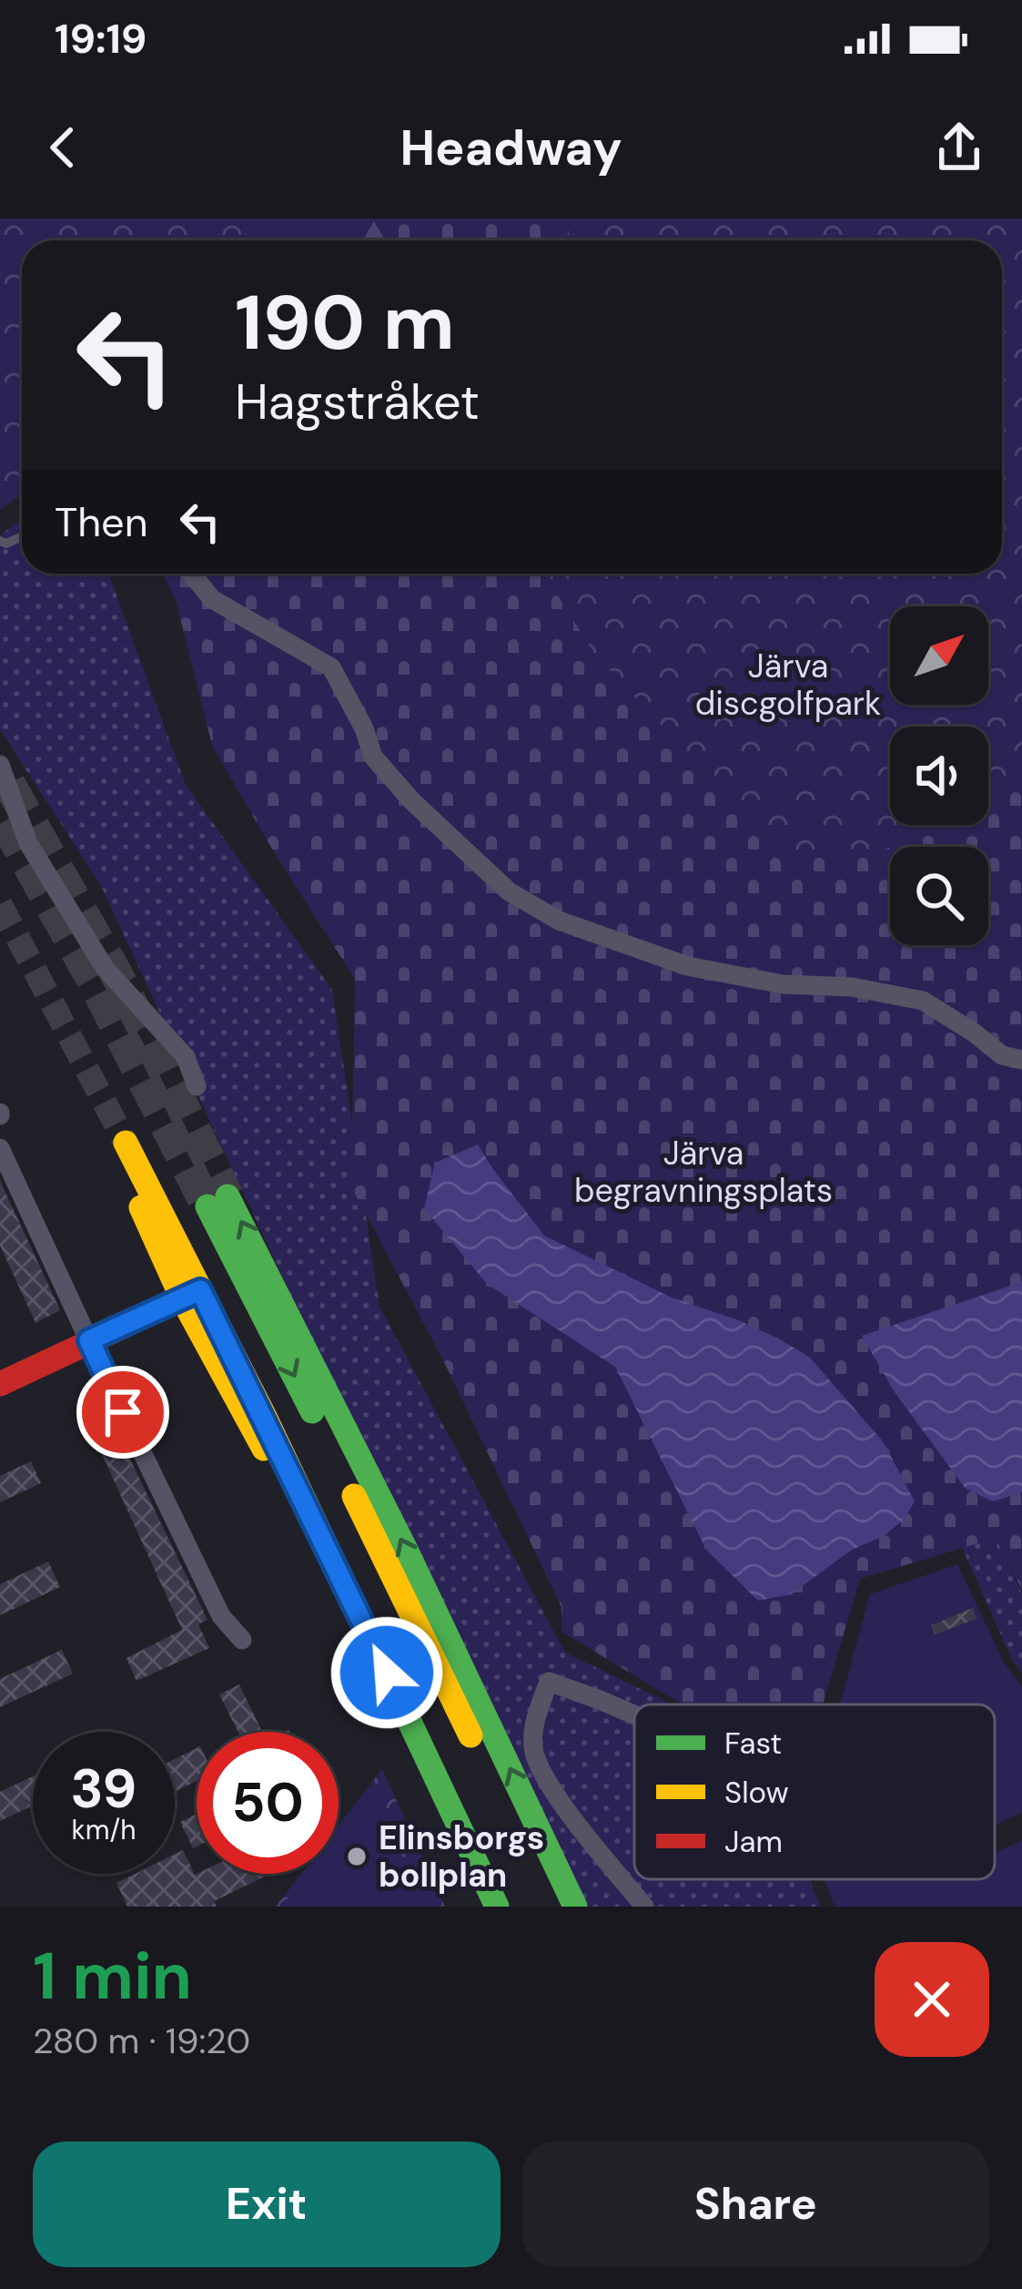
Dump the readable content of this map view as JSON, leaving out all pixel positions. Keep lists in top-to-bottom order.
{
  "parks": ["Järva discgolfpark", "Järva begravningsplats"],
  "places": ["Elinsborgs bollplan"],
  "legend": ["Fast", "Slow", "Jam"],
  "north": "top right",
  "page": {
    "status": "19:19",
    "header": "Headway",
    "turn": ["190 m", "Hagstråket"],
    "then": "Then",
    "speed": "39 km/h",
    "limit": "50",
    "heading": ["1 min", "280 m · 19:20"],
    "buttons": ["Exit", "Share"]
  }
}
